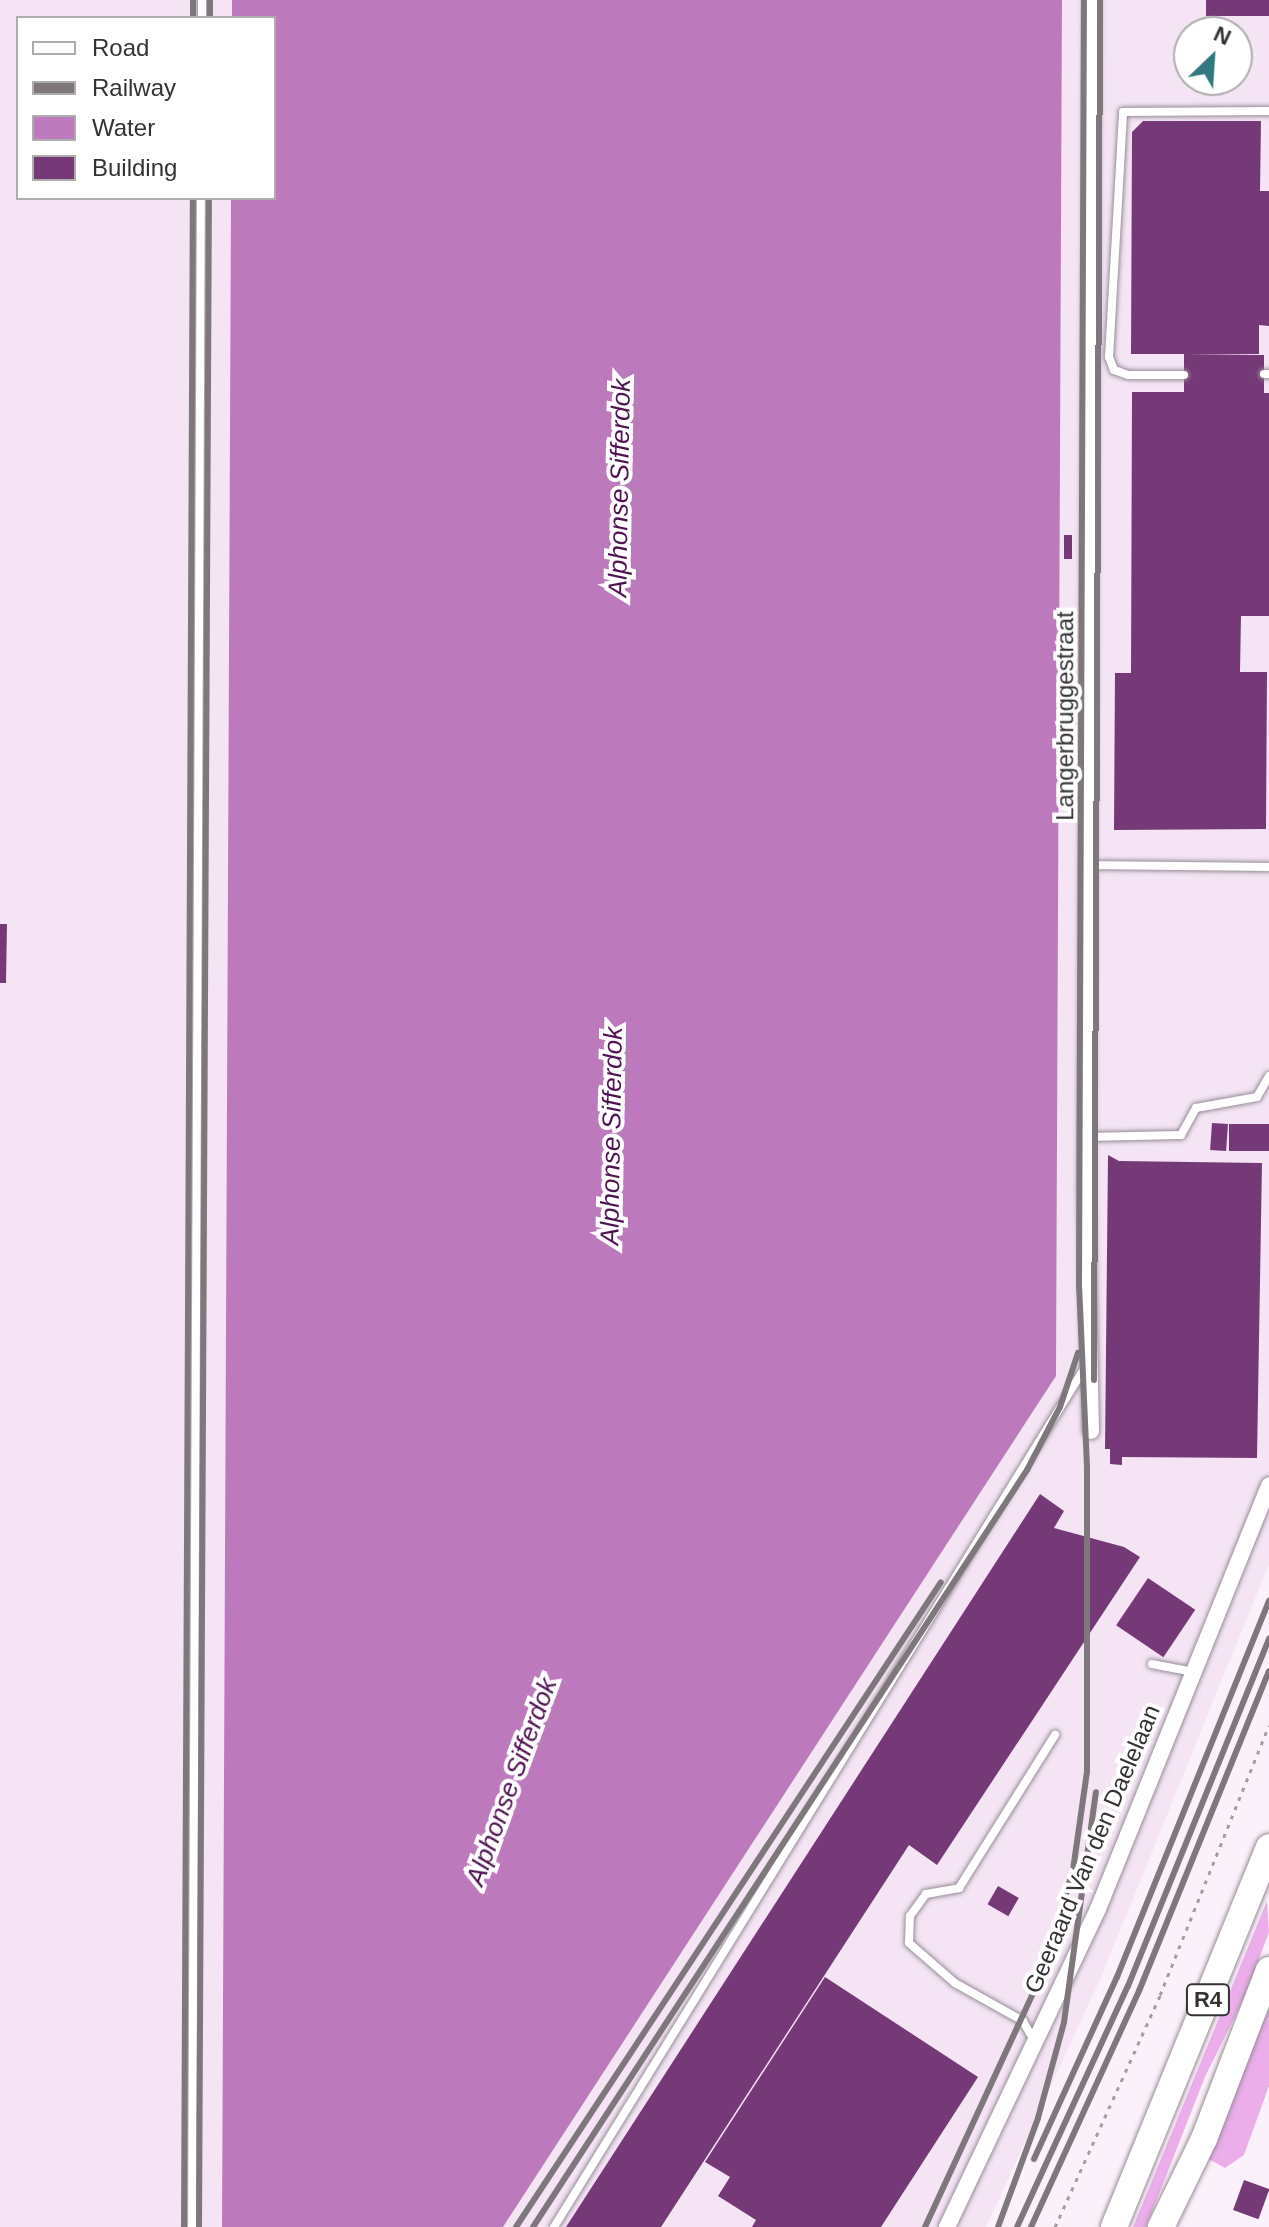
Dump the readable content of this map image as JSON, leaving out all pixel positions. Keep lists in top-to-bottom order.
{
  "streets": {
    "highway": ["R4"],
    "street": ["Langerbruggestraat", "Geeraard Van den Daelelaan"]
  },
  "water": ["Alphonse Sifferdok"],
  "legend": [
    "Road",
    "Railway",
    "Water",
    "Building"
  ],
  "north": "top right"
}
